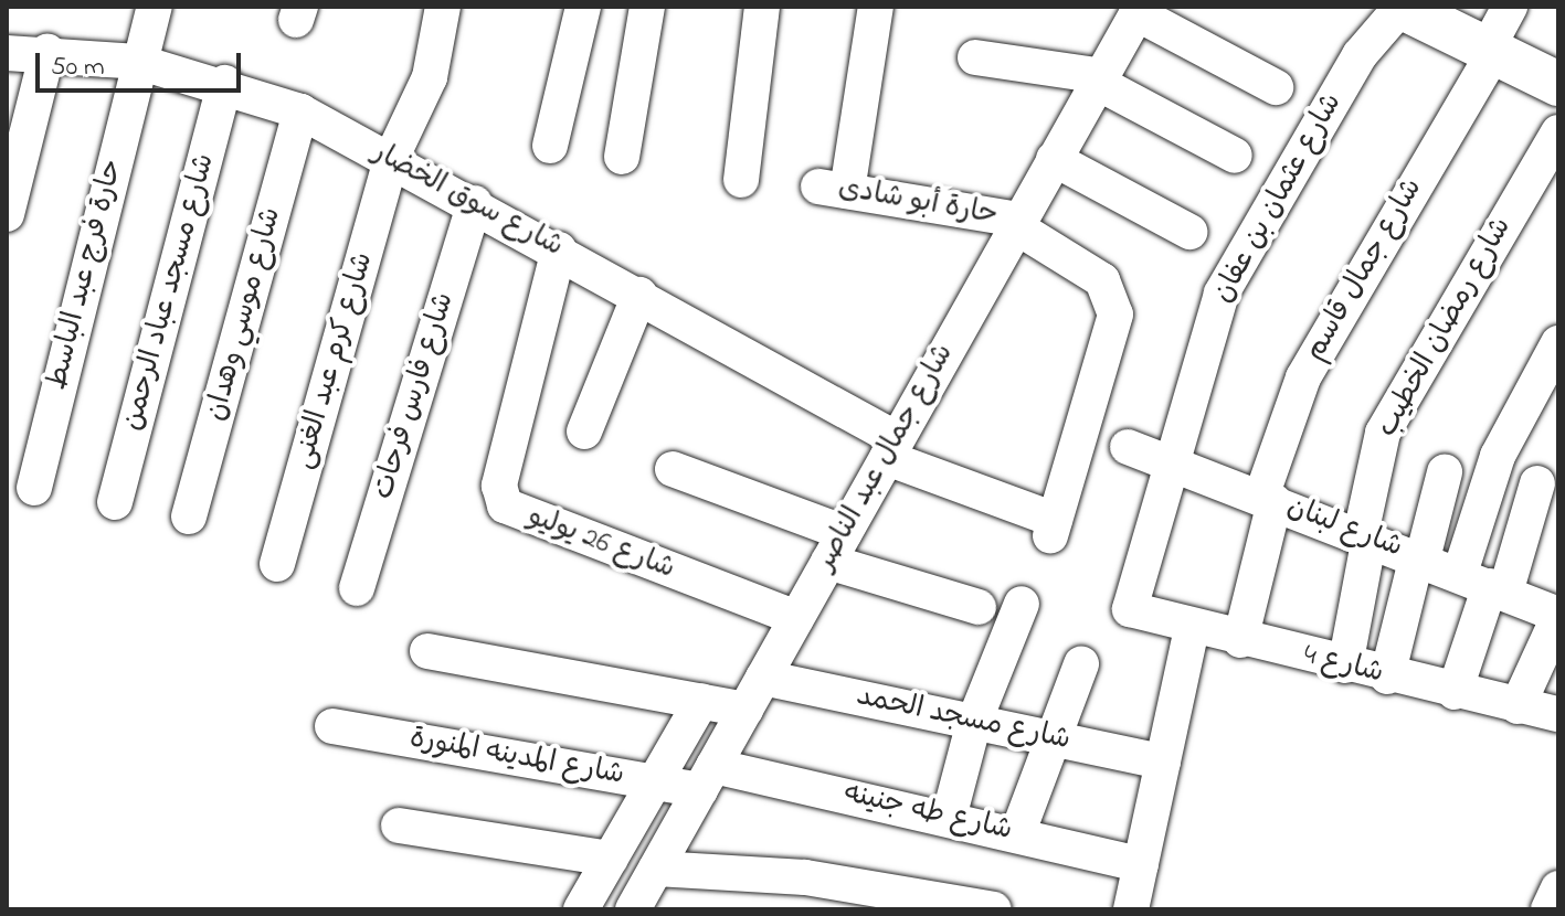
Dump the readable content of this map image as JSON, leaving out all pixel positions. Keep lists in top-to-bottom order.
{
  "streets": {
    "street": [
      "شارع عثمان بن عفان",
      "شارع سوق الخضار",
      "حارة أبو شادى",
      "شارع جمال قاسم",
      "حارة فرج عبد الباسط",
      "شارع مسجد عباد الرحمن",
      "شارع موسي وهدان",
      "شارع رمضان الخطيب",
      "شارع كرم عبد الغنى",
      "شارع فارس فرحات",
      "شارع جمال عبد الناصر",
      "شارع لبنان",
      "شارع 26 يوليو",
      "شارع 4",
      "شارع مسجد الحمد",
      "شارع المدينه المنورة",
      "شارع طه جنينه"
    ]
  },
  "crossings": [
    ["شارع عثمان بن عفان", "شارع لبنان"],
    ["شارع عثمان بن عفان", "شارع 4"],
    ["شارع سوق الخضار", "حارة أبو شادى"],
    ["شارع سوق الخضار", "حارة فرج عبد الباسط"],
    ["شارع سوق الخضار", "شارع مسجد عباد الرحمن"],
    ["شارع سوق الخضار", "شارع موسي وهدان"],
    ["شارع سوق الخضار", "شارع كرم عبد الغنى"],
    ["شارع سوق الخضار", "شارع فارس فرحات"],
    ["شارع سوق الخضار", "شارع جمال عبد الناصر"],
    ["شارع سوق الخضار", "شارع 26 يوليو"],
    ["حارة أبو شادى", "شارع جمال عبد الناصر"],
    ["شارع جمال قاسم", "شارع لبنان"],
    ["شارع جمال قاسم", "شارع 4"],
    ["شارع رمضان الخطيب", "شارع لبنان"],
    ["شارع رمضان الخطيب", "شارع 4"],
    ["شارع جمال عبد الناصر", "شارع 26 يوليو"],
    ["شارع جمال عبد الناصر", "شارع مسجد الحمد"],
    ["شارع جمال عبد الناصر", "شارع المدينه المنورة"],
    ["شارع جمال عبد الناصر", "شارع طه جنينه"],
    ["شارع المدينه المنورة", "شارع طه جنينه"]
  ],
  "scale_bar": "50 m"
}
